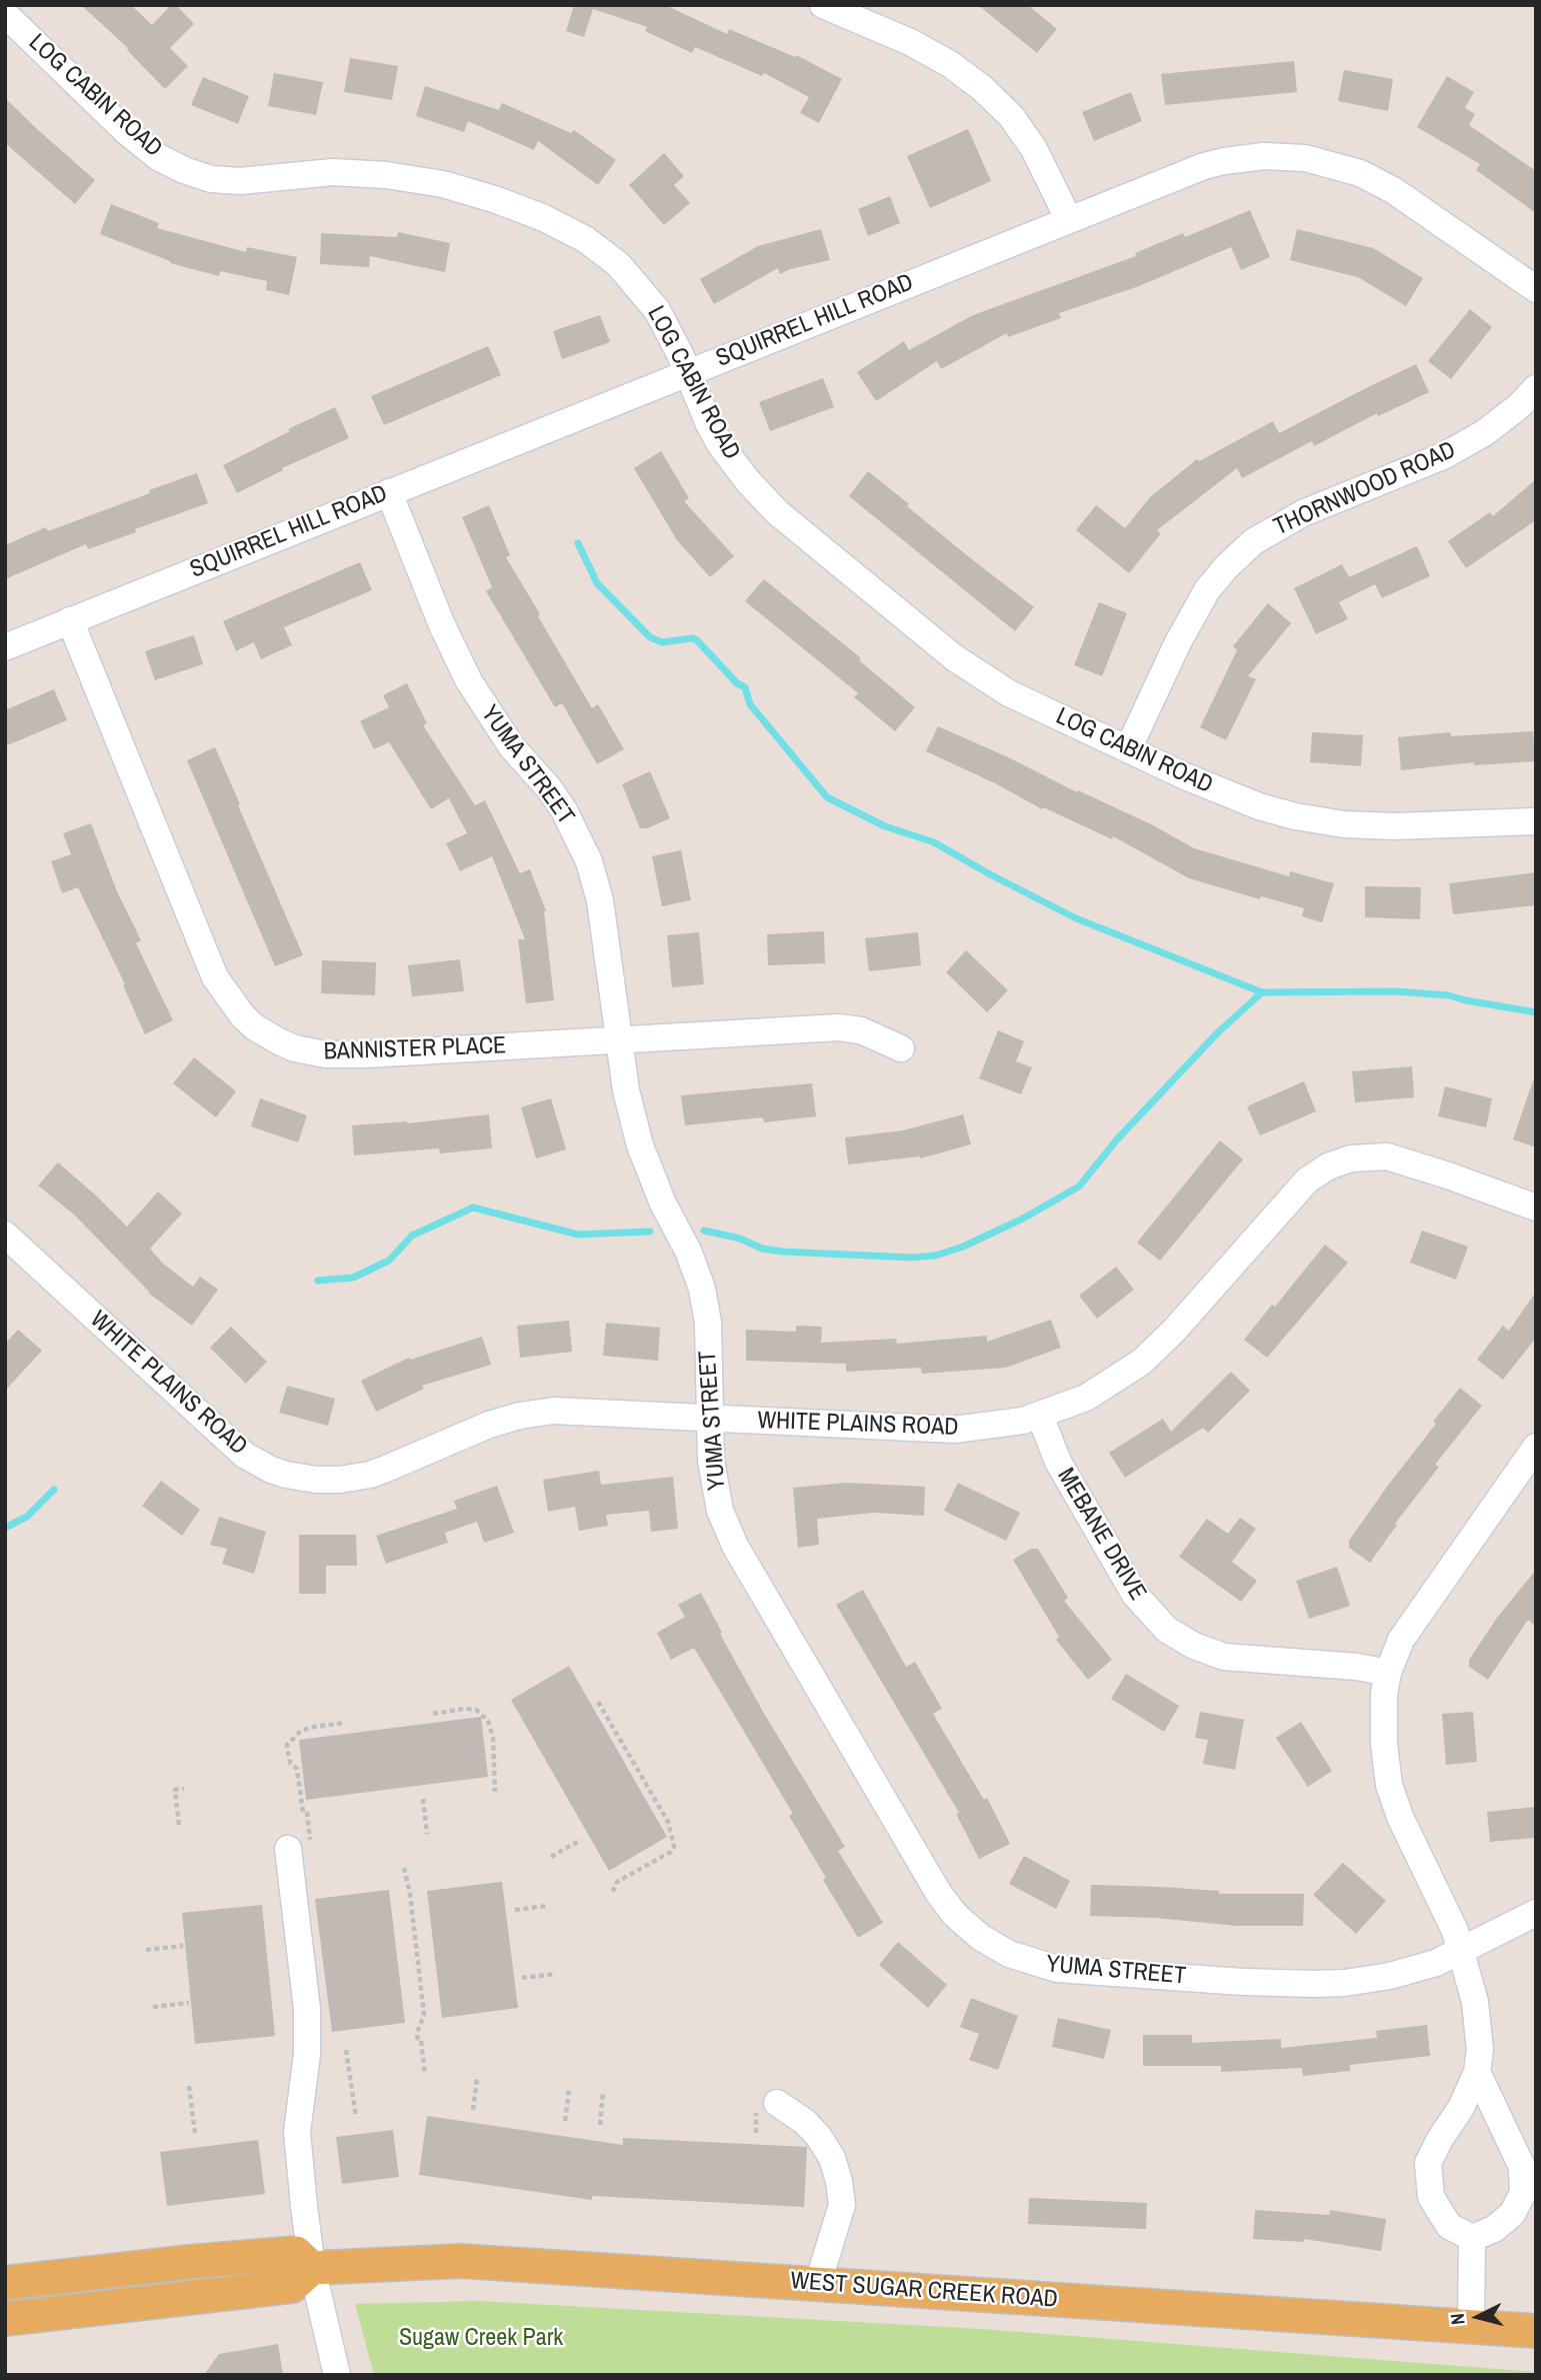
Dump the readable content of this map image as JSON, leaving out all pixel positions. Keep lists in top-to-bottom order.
{
  "streets": {
    "main road": ["WEST SUGAR CREEK ROAD"],
    "street": [
      "LOG CABIN ROAD",
      "SQUIRREL HILL ROAD",
      "THORNWOOD ROAD",
      "YUMA STREET",
      "BANNISTER PLACE",
      "WHITE PLAINS ROAD",
      "MEBANE DRIVE"
    ]
  },
  "crossings": [
    ["LOG CABIN ROAD", "SQUIRREL HILL ROAD"],
    ["LOG CABIN ROAD", "THORNWOOD ROAD"],
    ["SQUIRREL HILL ROAD", "YUMA STREET"],
    ["SQUIRREL HILL ROAD", "BANNISTER PLACE"],
    ["YUMA STREET", "BANNISTER PLACE"],
    ["YUMA STREET", "WHITE PLAINS ROAD"],
    ["WHITE PLAINS ROAD", "MEBANE DRIVE"]
  ],
  "parks": ["Sugaw Creek Park"],
  "north": "left"
}
